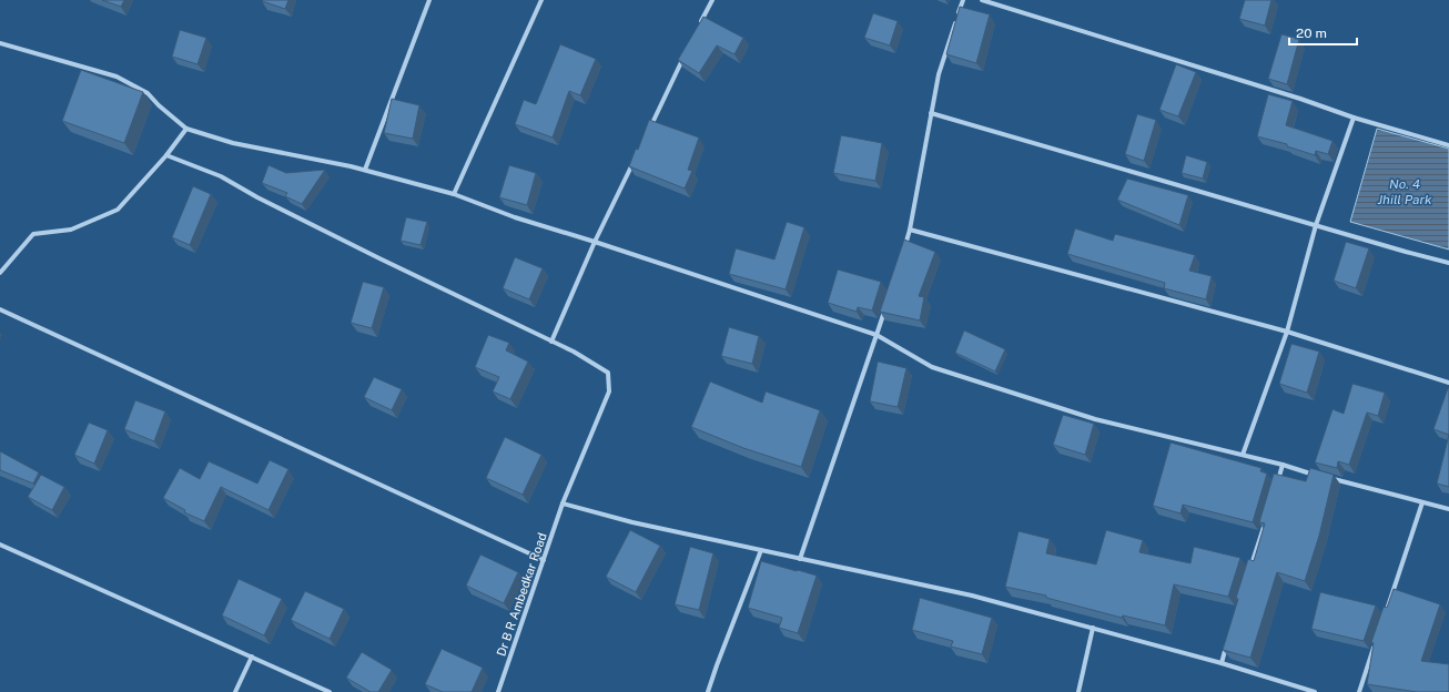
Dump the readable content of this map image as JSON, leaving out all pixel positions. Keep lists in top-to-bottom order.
{
  "streets": {
    "street": ["Dr B R Ambedkar Road"]
  },
  "water": ["No. 4 Jhill Park"],
  "scale_bar": "20 m"
}
